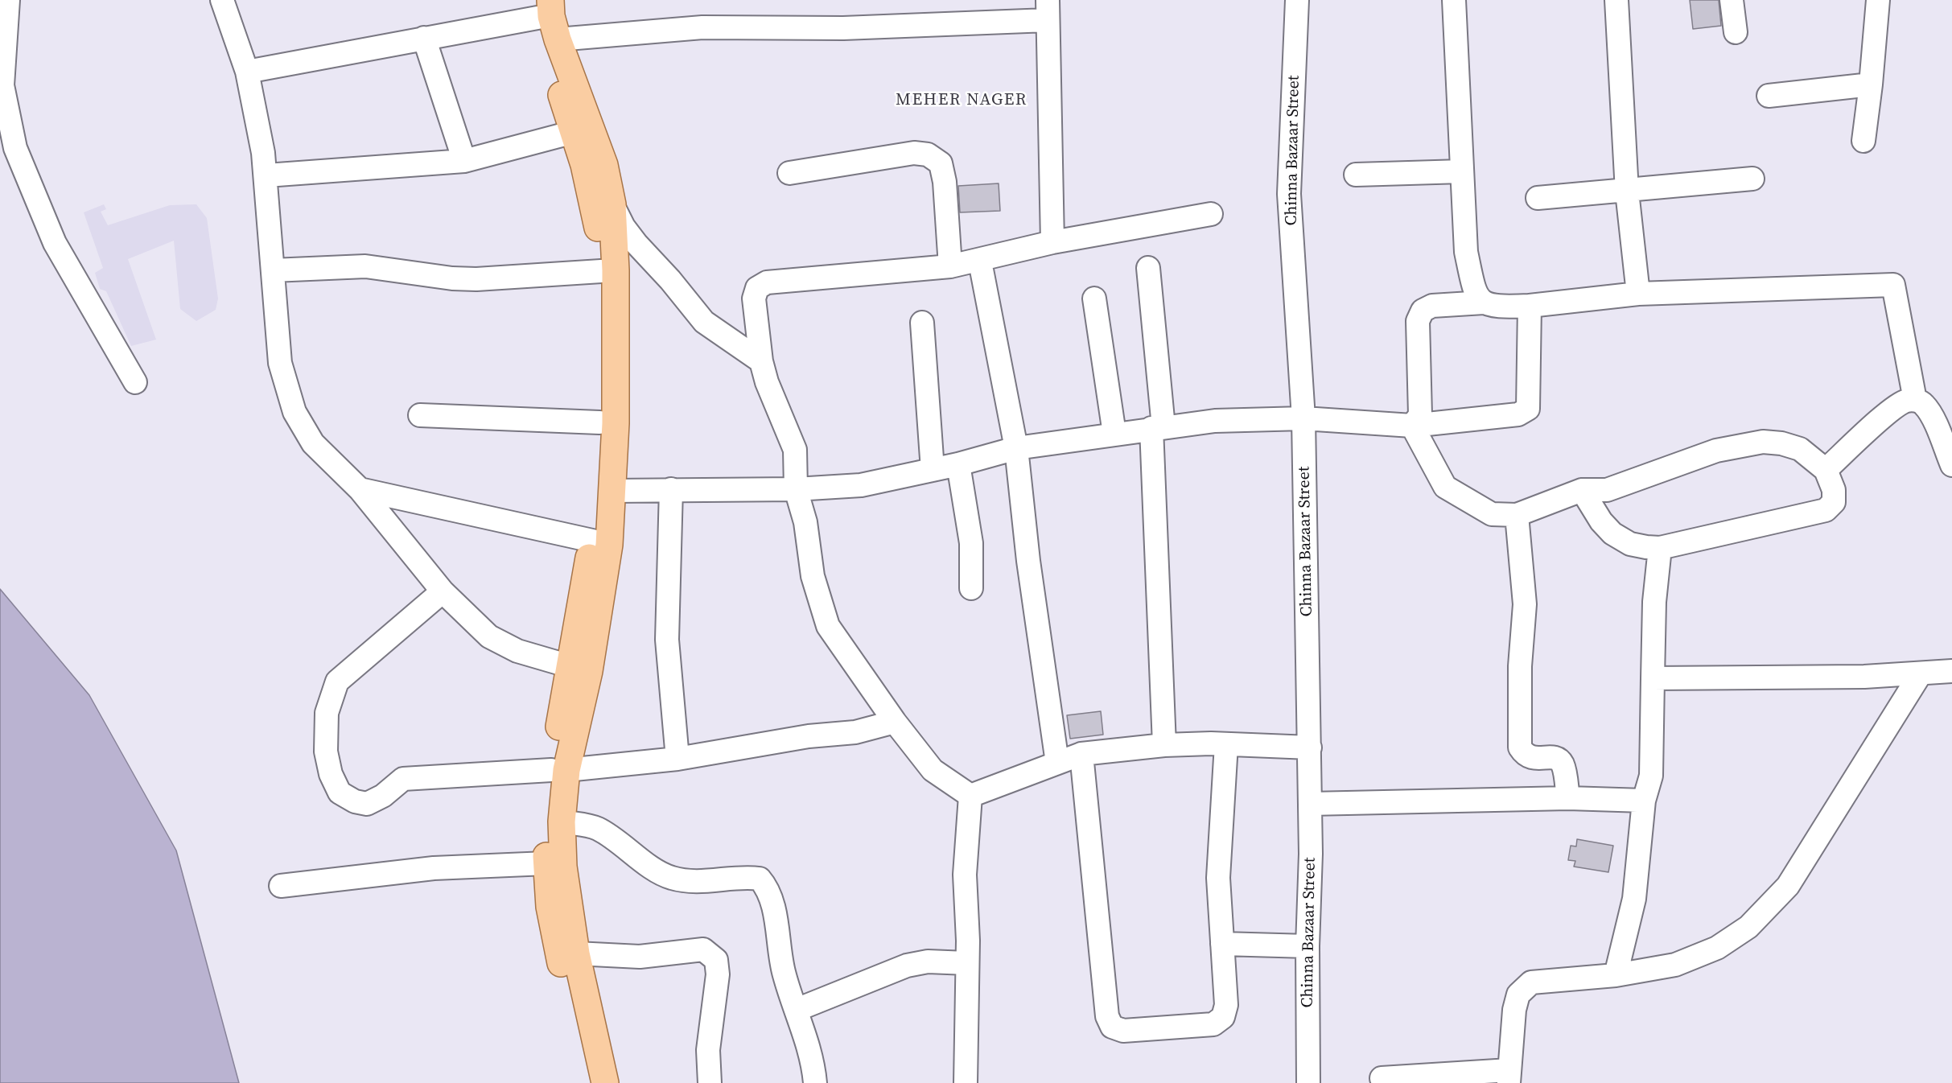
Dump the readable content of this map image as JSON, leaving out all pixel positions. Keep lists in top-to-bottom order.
{
  "streets": {
    "street": ["Chinna Bazaar Street"]
  },
  "districts": ["MEHER NAGER"]
}
